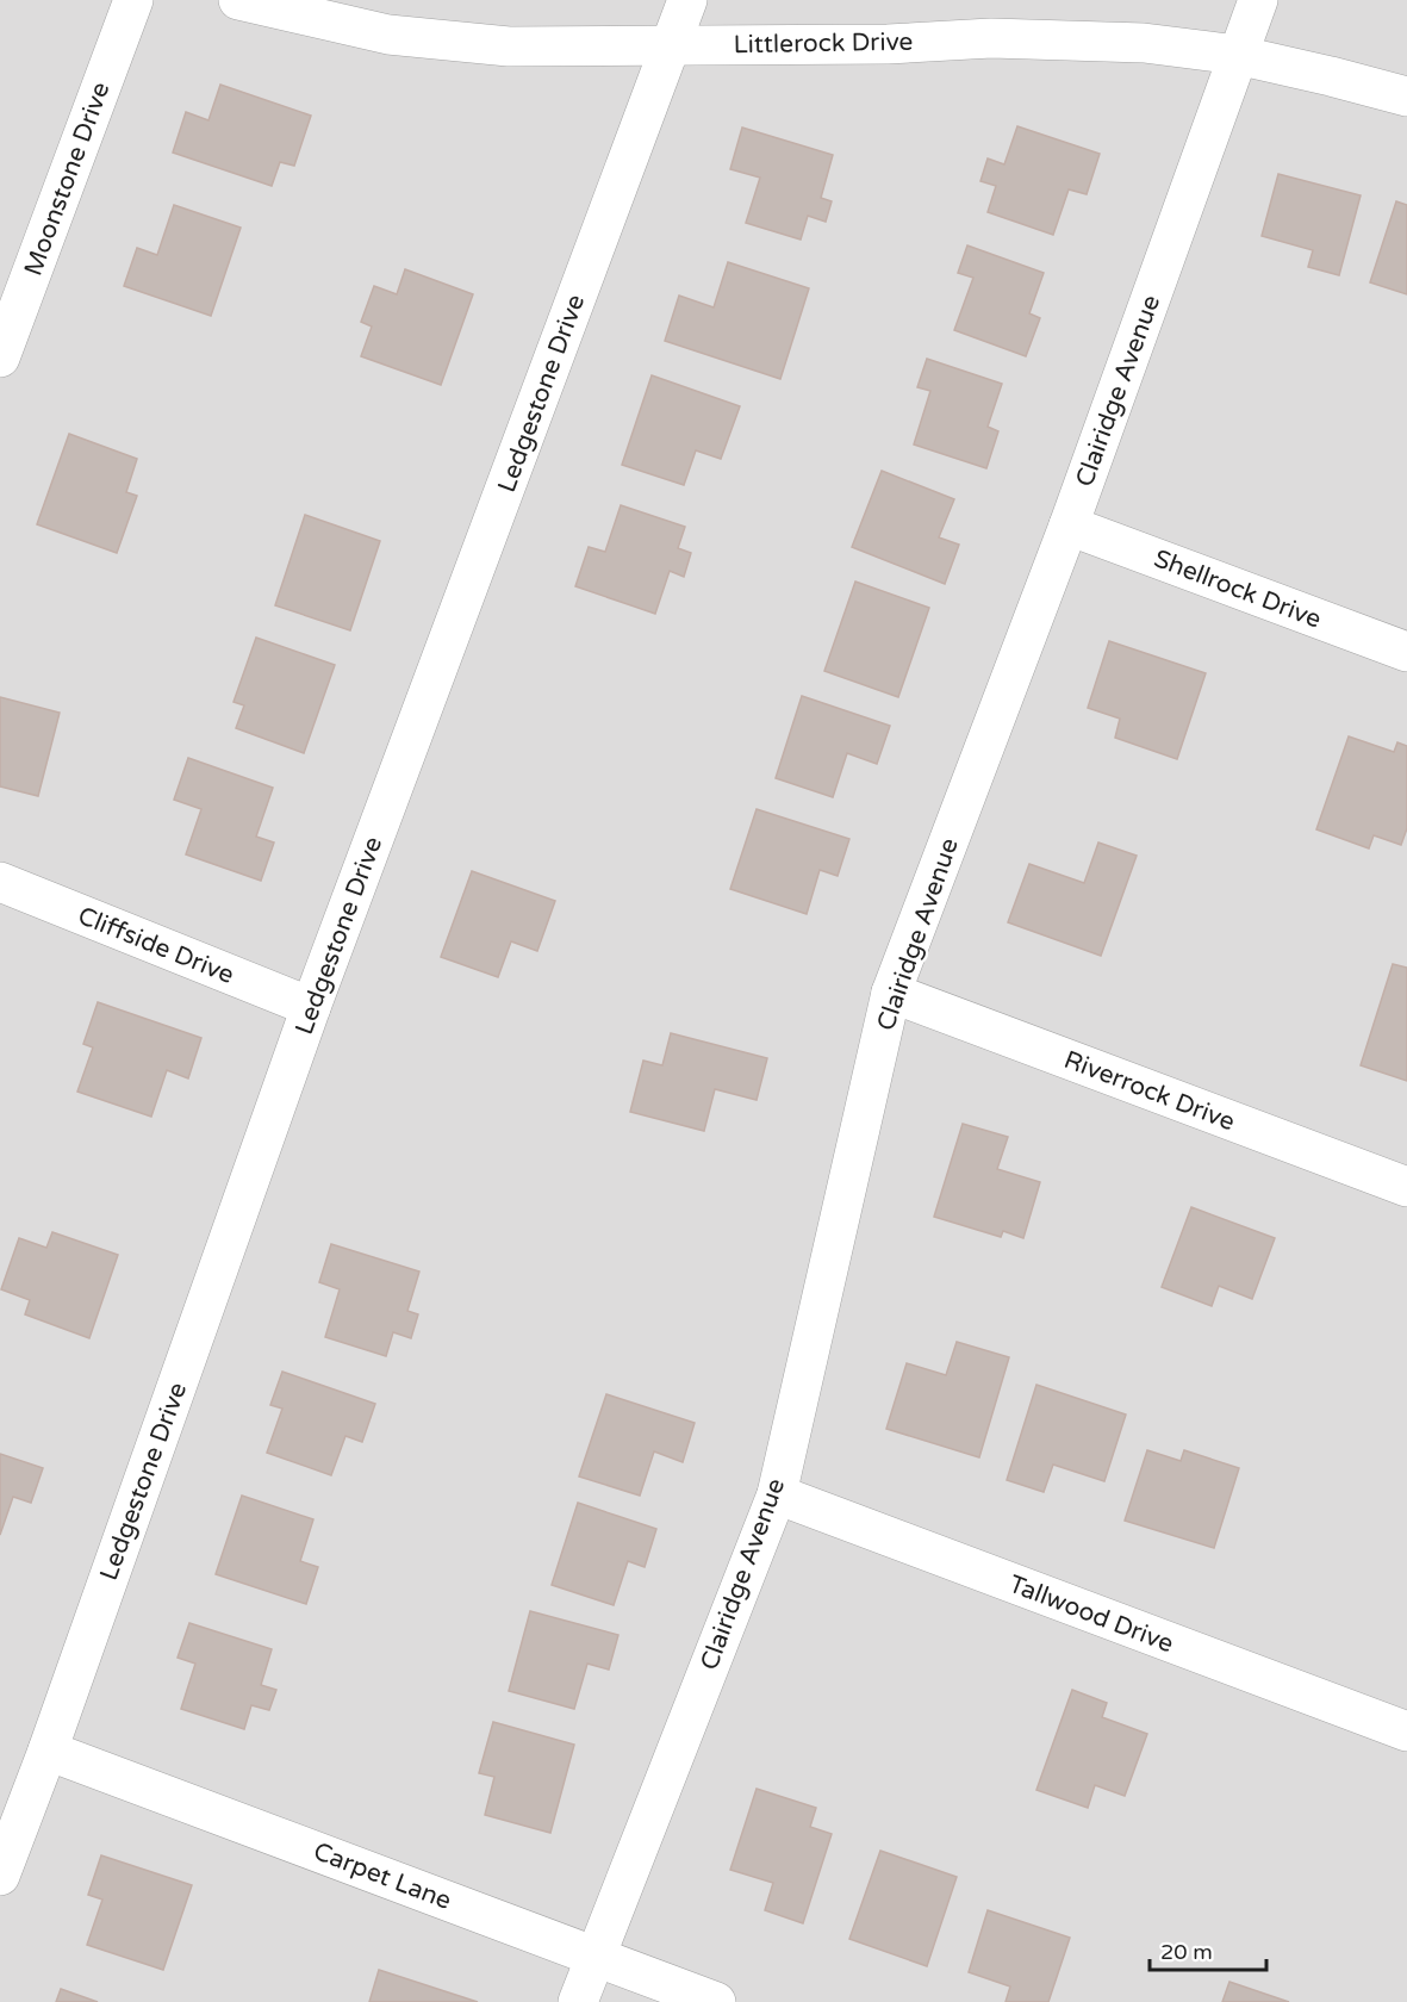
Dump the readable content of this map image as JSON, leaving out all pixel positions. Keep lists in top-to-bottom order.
{
  "streets": {
    "street": [
      "Littlerock Drive",
      "Moonstone Drive",
      "Clairidge Avenue",
      "Ledgestone Drive",
      "Shellrock Drive",
      "Cliffside Drive",
      "Riverrock Drive",
      "Tallwood Drive",
      "Carpet Lane"
    ]
  },
  "crossings": [
    ["Littlerock Drive", "Clairidge Avenue"],
    ["Littlerock Drive", "Ledgestone Drive"],
    ["Clairidge Avenue", "Shellrock Drive"],
    ["Clairidge Avenue", "Riverrock Drive"],
    ["Clairidge Avenue", "Tallwood Drive"],
    ["Clairidge Avenue", "Carpet Lane"],
    ["Ledgestone Drive", "Cliffside Drive"],
    ["Ledgestone Drive", "Carpet Lane"]
  ],
  "scale_bar": "20 m"
}
